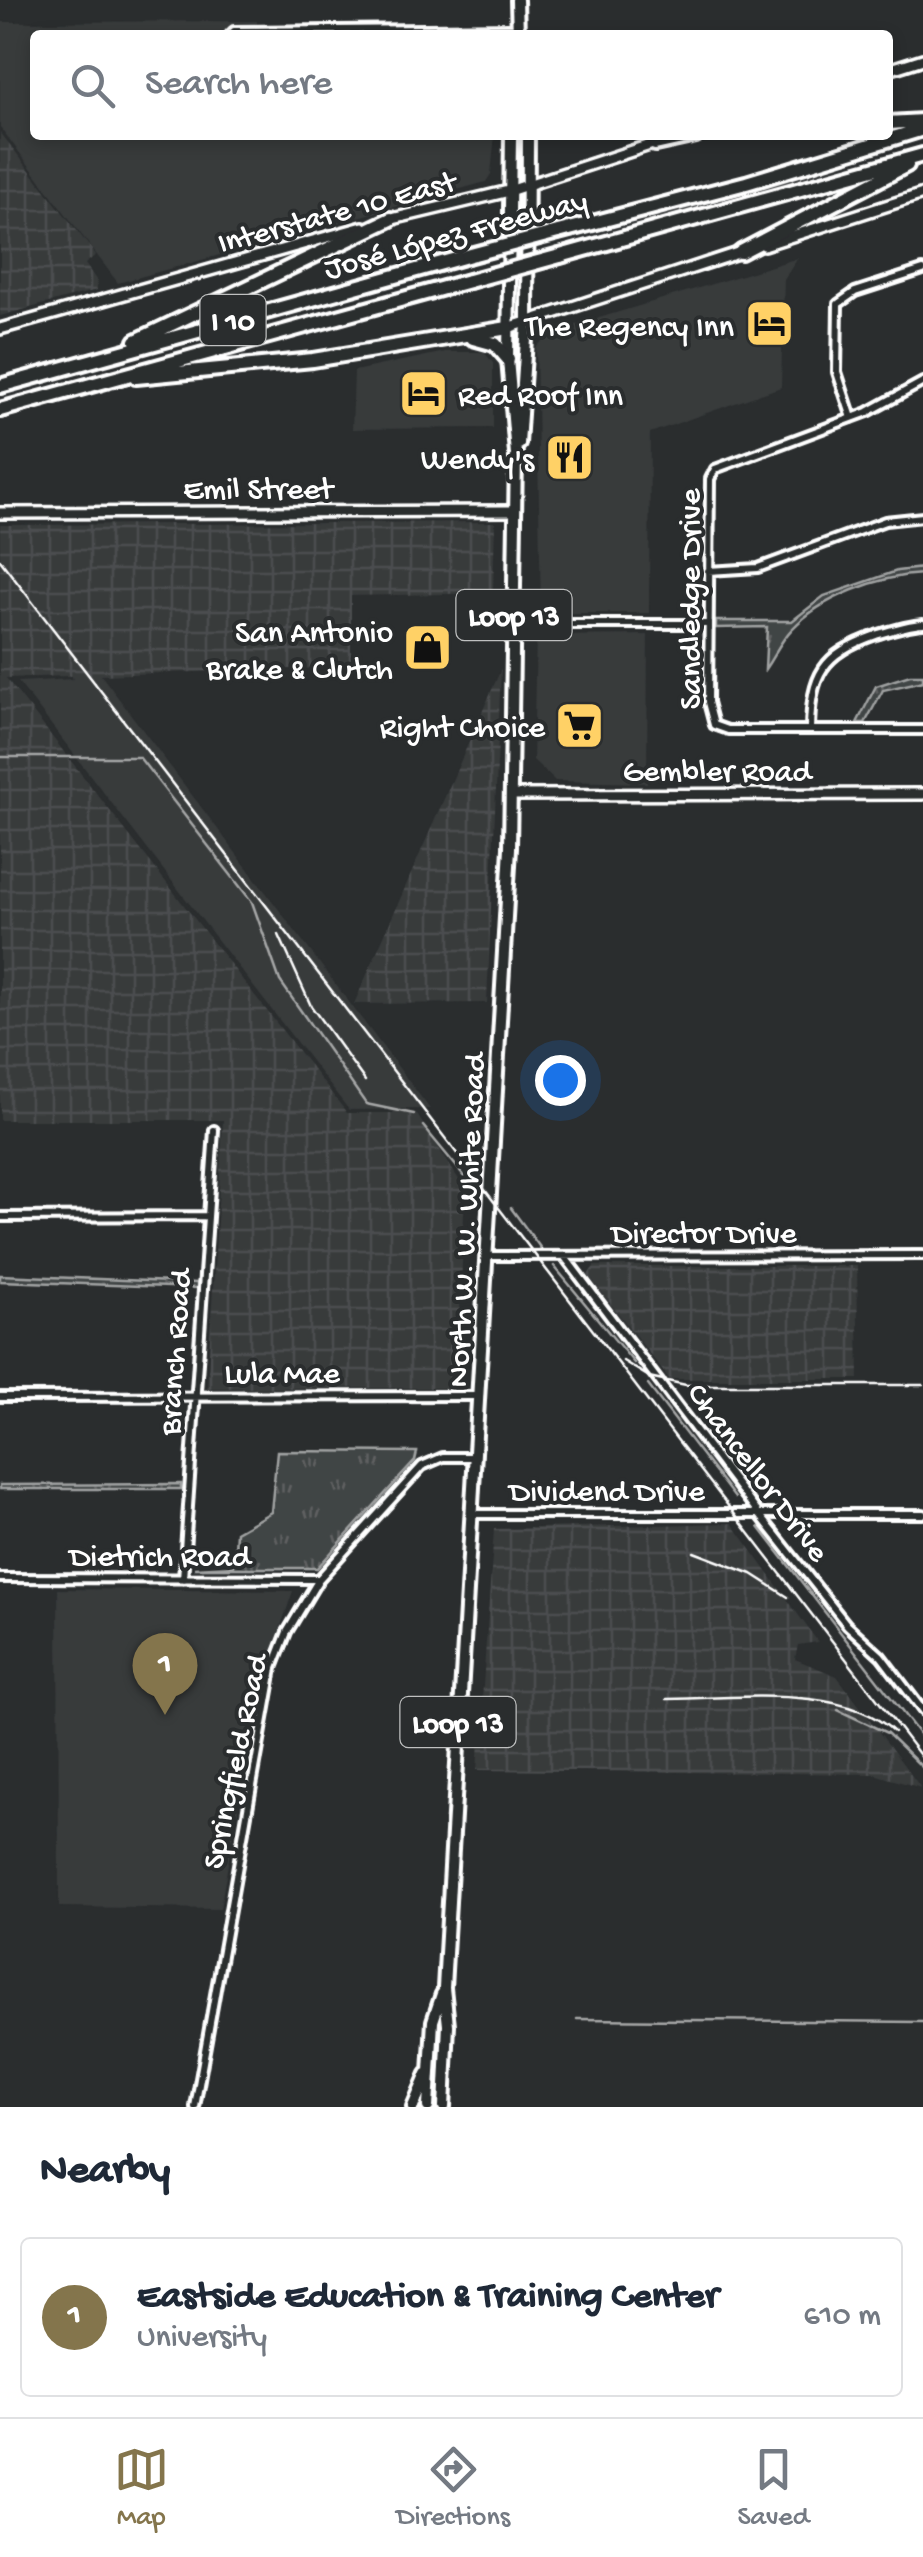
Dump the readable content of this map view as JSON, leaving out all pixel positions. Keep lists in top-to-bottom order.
{
  "streets": {
    "highway": ["José López Freeway", "I 10"],
    "main road": [
      "Interstate 10 East",
      "Emil Street",
      "Loop 13",
      "Gembler Road",
      "North W. W. White Road"
    ],
    "street": [
      "Sandledge Drive",
      "Director Drive",
      "Branch Road",
      "Lula Mae",
      "Chancellor Drive",
      "Dividend Drive",
      "Dietrich Road",
      "Springfield Road"
    ]
  },
  "crossings": [
    ["Interstate 10 East", "Loop 13"],
    ["Interstate 10 East", "North W. W. White Road"],
    ["Emil Street", "North W. W. White Road"],
    ["Loop 13", "North W. W. White Road"],
    ["Gembler Road", "North W. W. White Road"],
    ["North W. W. White Road", "Director Drive"],
    ["North W. W. White Road", "Lula Mae"],
    ["North W. W. White Road", "Dividend Drive"],
    ["North W. W. White Road", "Springfield Road"],
    ["Director Drive", "Chancellor Drive"],
    ["Branch Road", "Lula Mae"],
    ["Branch Road", "Dietrich Road"],
    ["Chancellor Drive", "Dividend Drive"],
    ["Dietrich Road", "Springfield Road"]
  ],
  "places": {
    "hotel": ["The Regency Inn", "Red Roof Inn"],
    "restaurant": ["Wendy's"],
    "shop": ["San Antonio Brake & Clutch"],
    "supermarket": ["Right Choice"]
  },
  "page": {
    "search": "Search here",
    "pins": "1",
    "heading": "Nearby",
    "list": [
      {
        "mark": "1",
        "name": "Eastside Education & Training Center",
        "note": "University",
        "value": "610 m"
      }
    ],
    "nav": ["Map", "Directions", "Saved"]
  }
}
